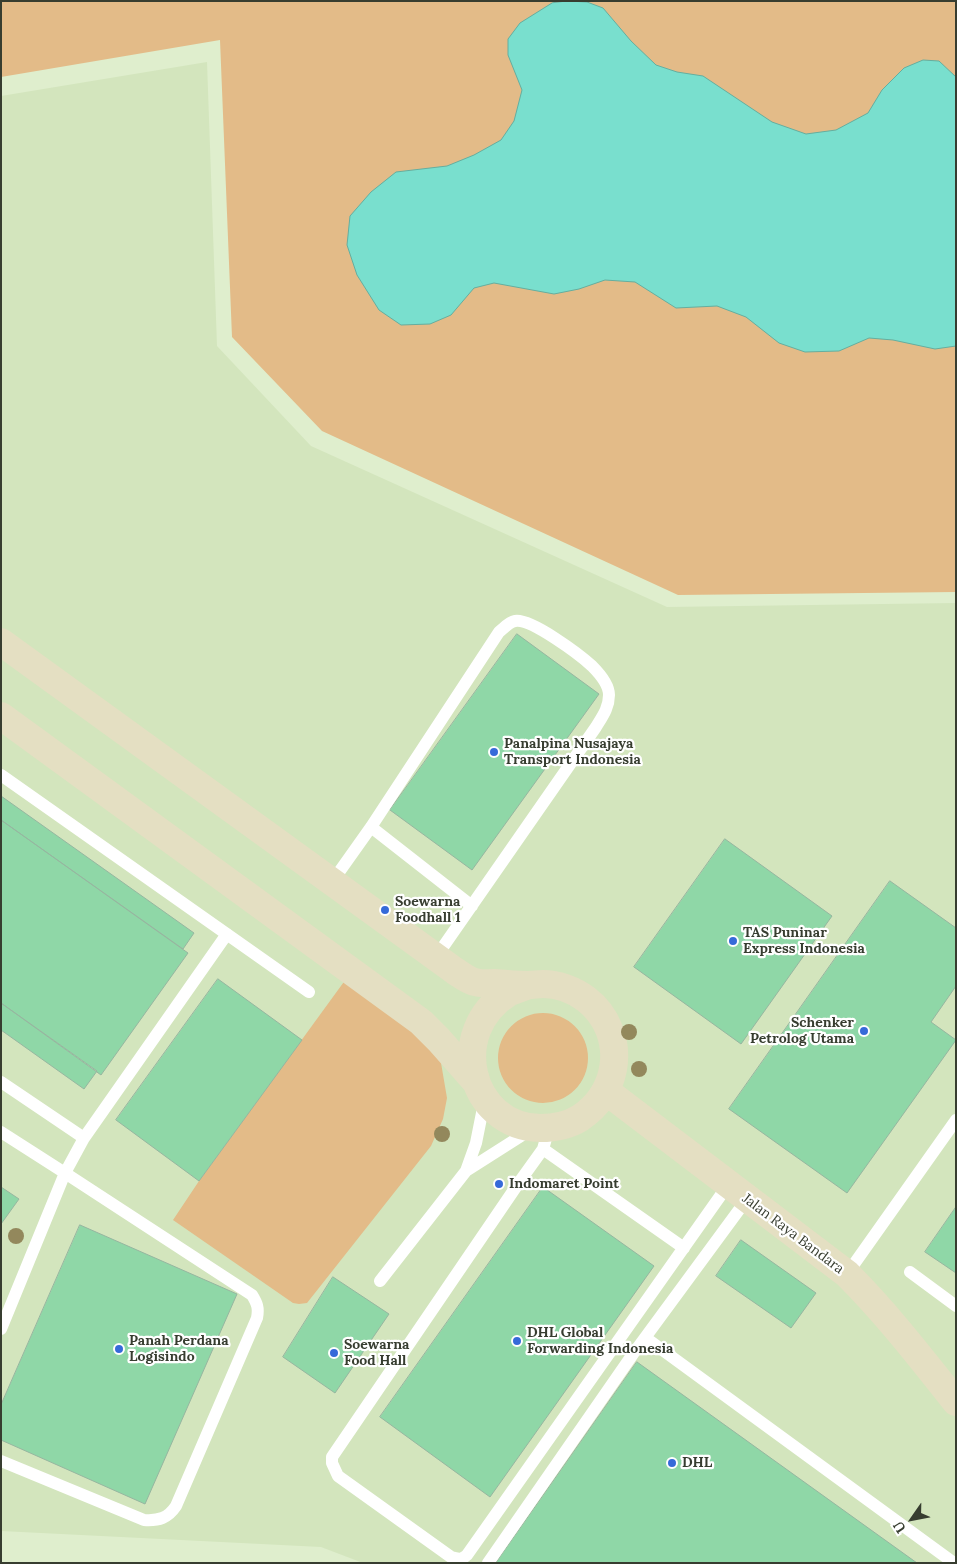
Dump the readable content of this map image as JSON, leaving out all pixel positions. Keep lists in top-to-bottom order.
{
  "streets": {
    "street": ["Jalan Raya Bandara"]
  },
  "places": [
    "Panalpina Nusajaya Transport Indonesia",
    "Soewarna Foodhall 1",
    "TAS Puninar Express Indonesia",
    "Schenker Petrolog Utama",
    "Indomaret Point",
    "DHL Global Forwarding Indonesia",
    "Panah Perdana Logisindo",
    "Soewarna Food Hall",
    "DHL"
  ],
  "north": "bottom left"
}
